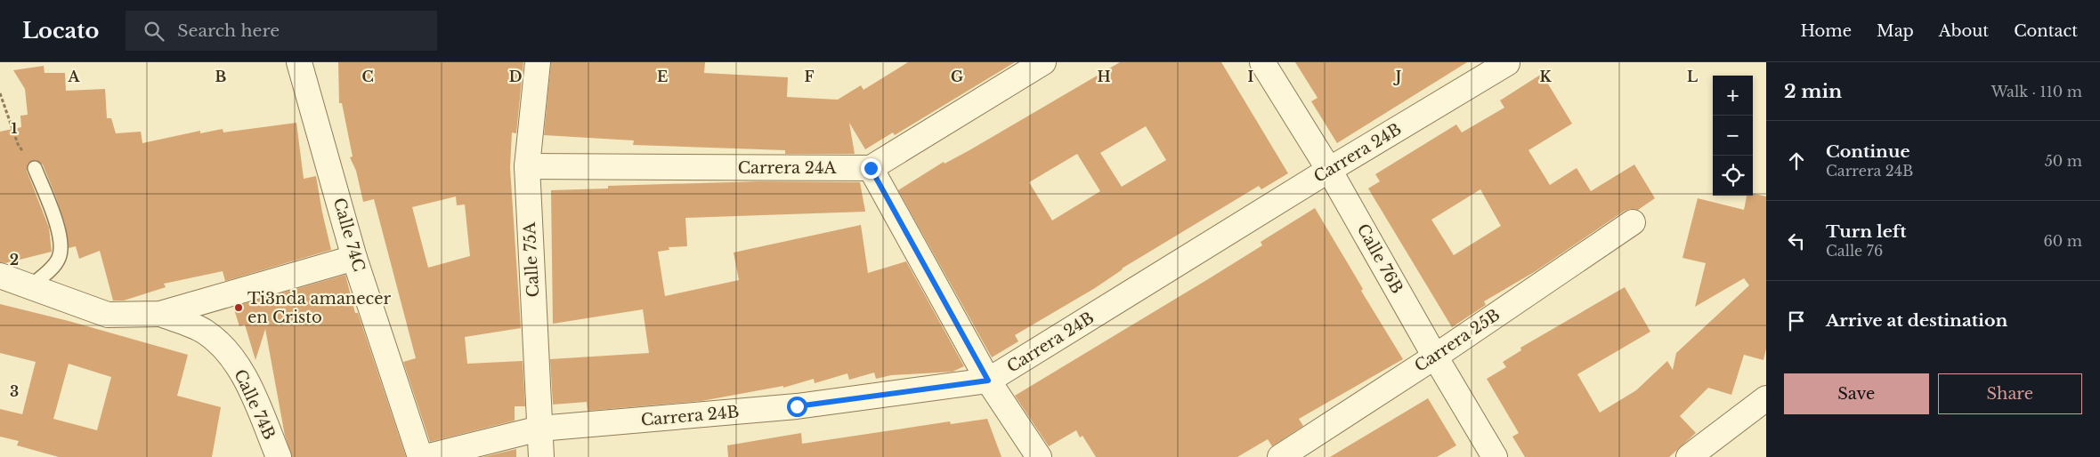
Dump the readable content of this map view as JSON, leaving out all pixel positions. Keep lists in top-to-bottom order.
{
  "streets": {
    "street": [
      "Carrera 24B",
      "Carrera 24A",
      "Calle 74C",
      "Calle 76B",
      "Calle 75A",
      "Carrera 25B",
      "Calle 74B"
    ]
  },
  "crossings": [
    ["Carrera 24B", "Calle 76B"],
    ["Carrera 24B", "Calle 75A"],
    ["Carrera 24A", "Calle 75A"],
    ["Calle 76B", "Carrera 25B"]
  ],
  "places": ["Ti3nda amanecer en Cristo"],
  "page": {
    "header": "Locato",
    "search": "Search here",
    "nav": [
      "Home",
      "Map",
      "About",
      "Contact"
    ],
    "heading": ["2 min", "Walk · 110 m"],
    "map_buttons": ["+", "−"],
    "list": [
      ["Continue", "Carrera 24B", "50 m"],
      ["Turn left", "Calle 76", "60 m"],
      "Arrive at destination"
    ],
    "buttons": ["Save", "Share"]
  },
  "grid": {
    "columns": [
      "A",
      "B",
      "C",
      "D",
      "E",
      "F",
      "G",
      "H",
      "I",
      "J",
      "K",
      "L"
    ],
    "rows": ["1", "2", "3"]
  }
}
